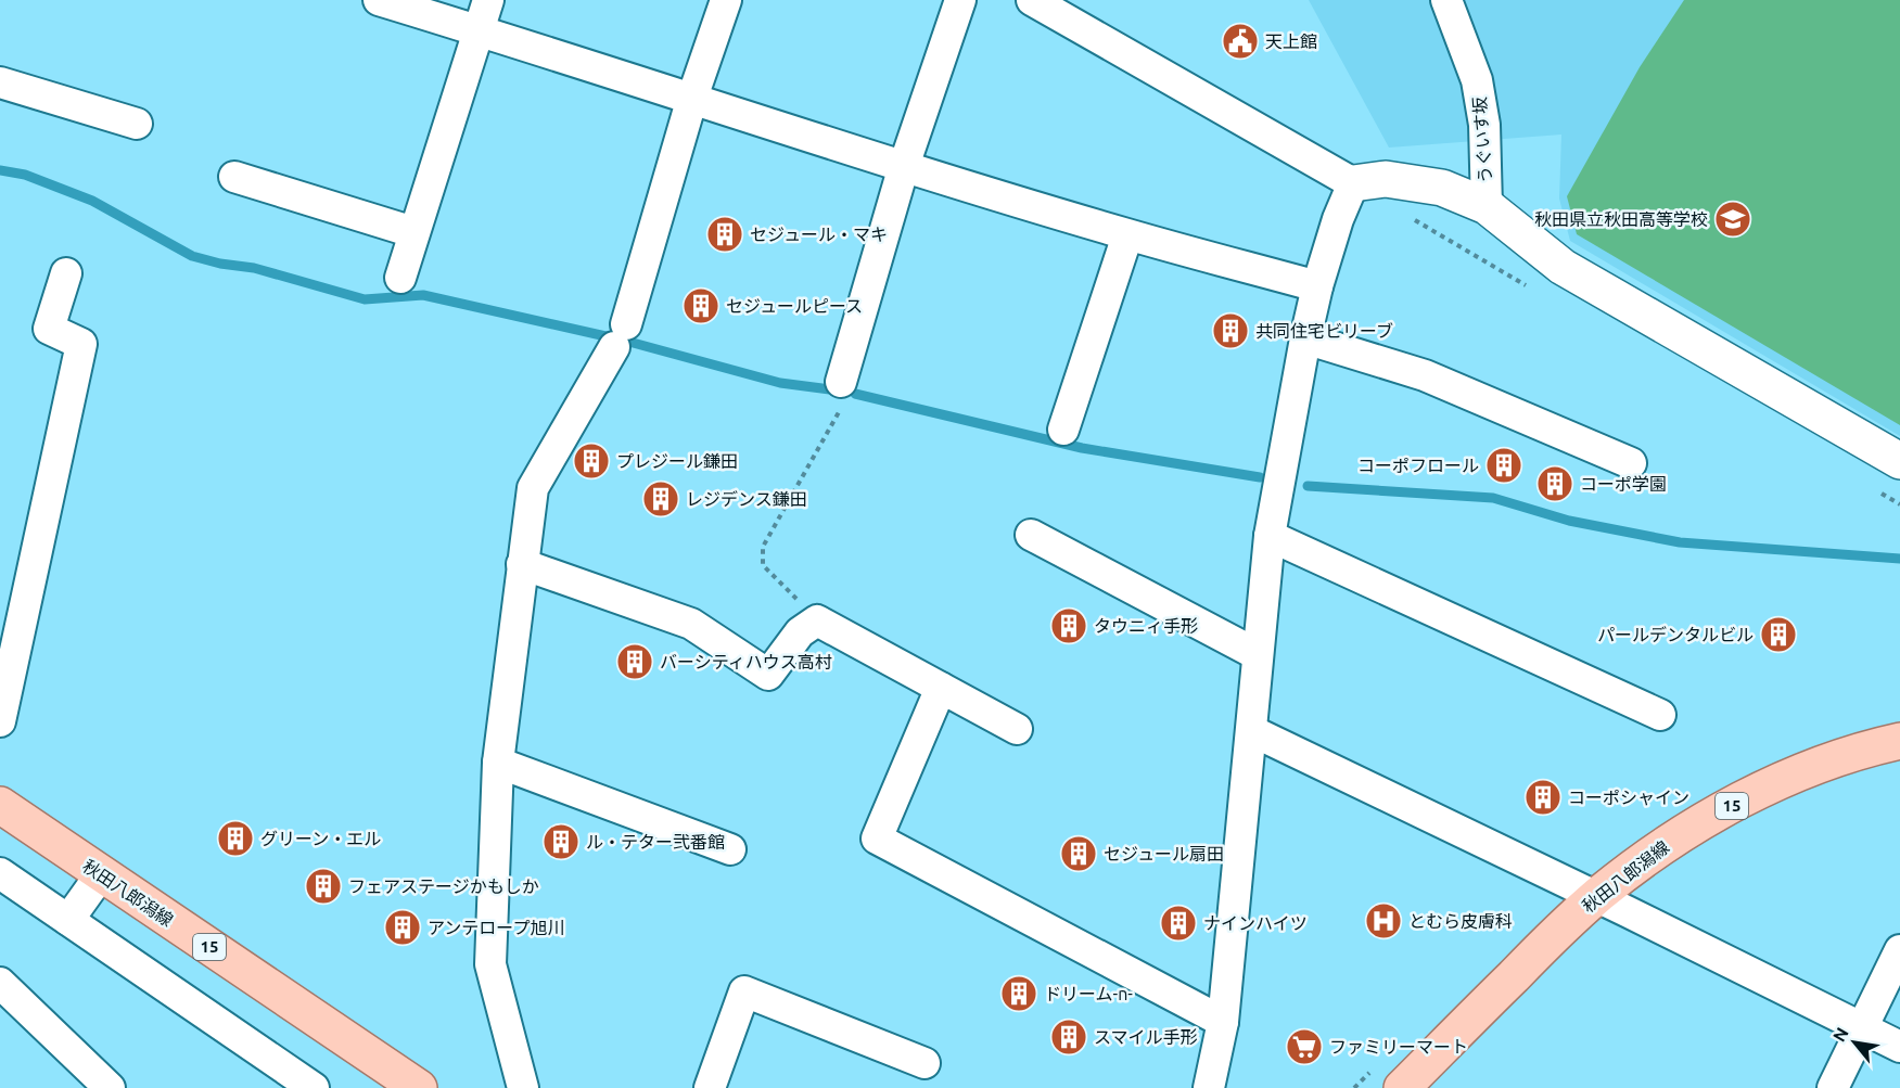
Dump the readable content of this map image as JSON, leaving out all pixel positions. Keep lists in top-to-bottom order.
{
  "streets": {
    "main road": ["15", "秋田八郎潟線"],
    "street": ["うぐいす坂"]
  },
  "places": {
    "public building": ["天上館"],
    "school or university": ["秋田県立秋田高等学校"],
    "building": [
      "セジュール・マキ",
      "セジュールピース",
      "共同住宅ビリーブ",
      "プレジール鎌田",
      "コーポフロール",
      "コーポ学園",
      "レジデンス鎌田",
      "タウニィ手形",
      "パールデンタルビル",
      "バーシティハウス高村",
      "コーポシャイン",
      "グリーン・エル",
      "ル・テター弐番館",
      "セジュール扇田",
      "フェアステージかもしか",
      "ナインハイツ",
      "アンテロープ旭川",
      "ドリーム-n-",
      "スマイル手形"
    ],
    "hospital": ["とむら皮膚科"],
    "supermarket": ["ファミリーマート"]
  },
  "north": "top left"
}
